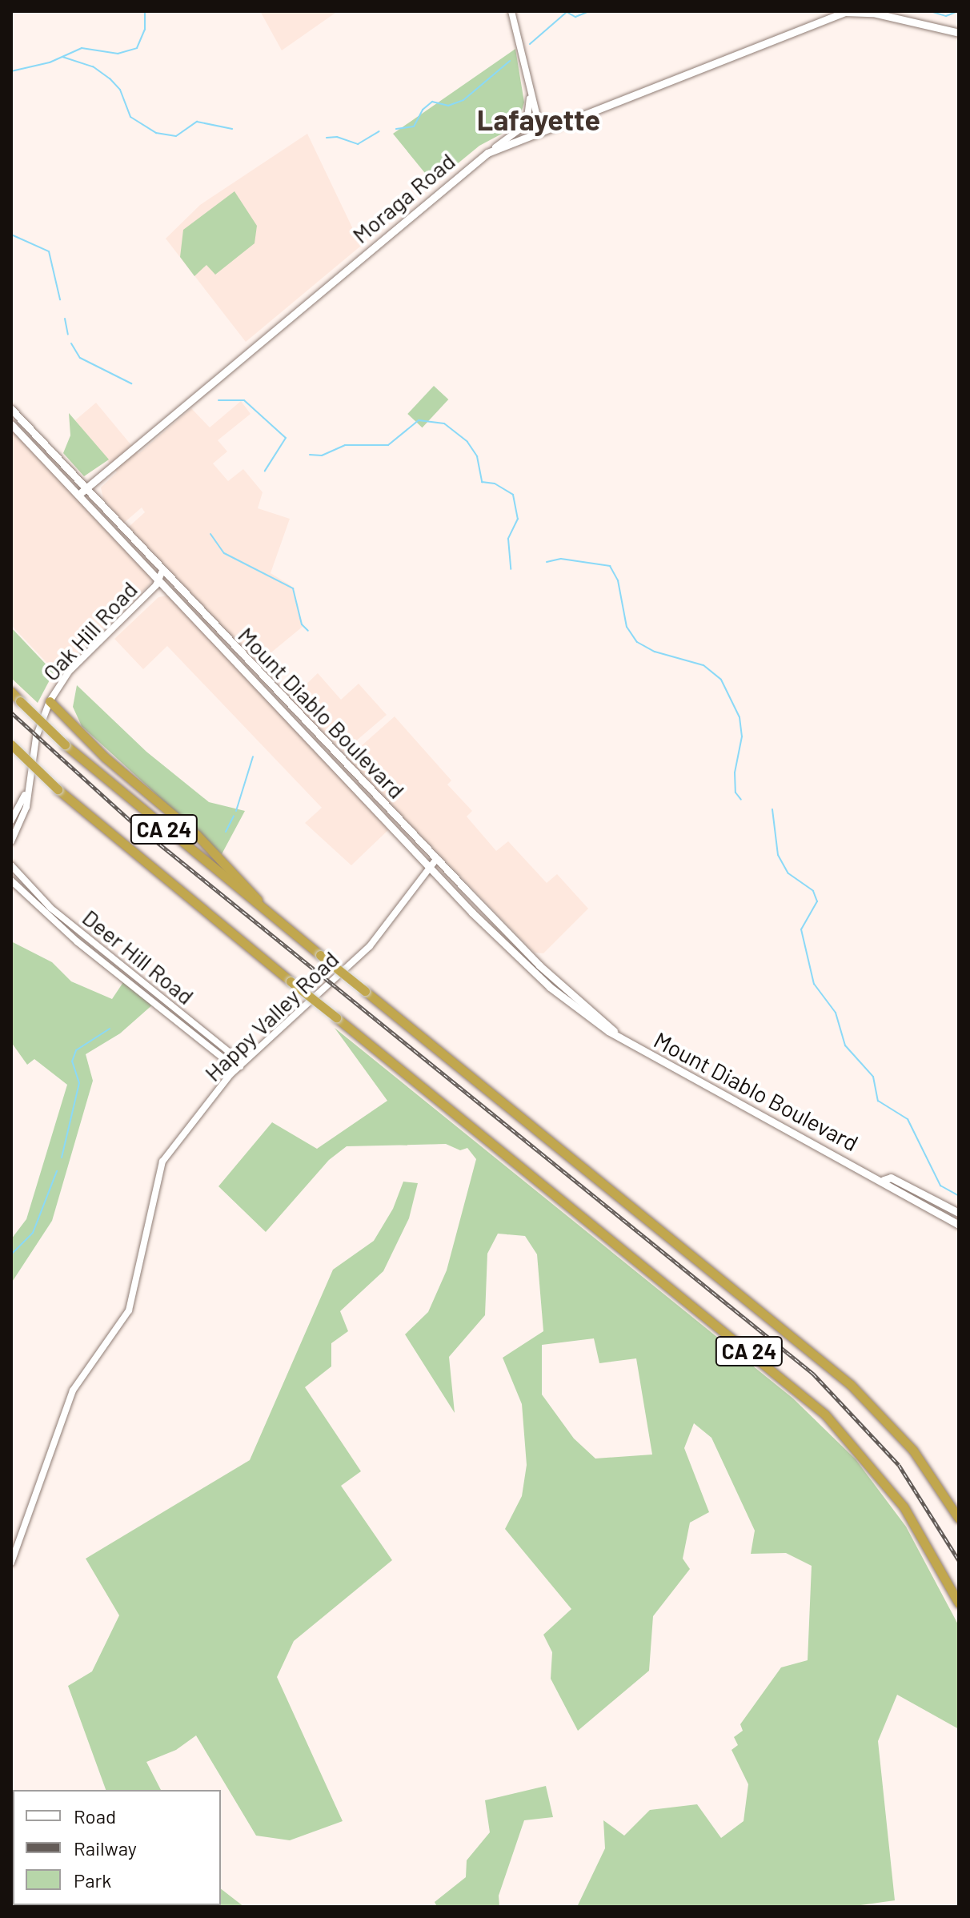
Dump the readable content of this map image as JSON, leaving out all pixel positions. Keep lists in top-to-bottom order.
{
  "streets": {
    "highway": ["CA 24"],
    "main road": ["Moraga Road", "Mount Diablo Boulevard"],
    "street": ["Oak Hill Road", "Deer Hill Road", "Happy Valley Road"]
  },
  "crossings": [
    ["Moraga Road", "Mount Diablo Boulevard"],
    ["Oak Hill Road", "Mount Diablo Boulevard"],
    ["Mount Diablo Boulevard", "Happy Valley Road"],
    ["Deer Hill Road", "Happy Valley Road"]
  ],
  "districts": ["Lafayette"],
  "legend": ["Road", "Railway", "Park"]
}
